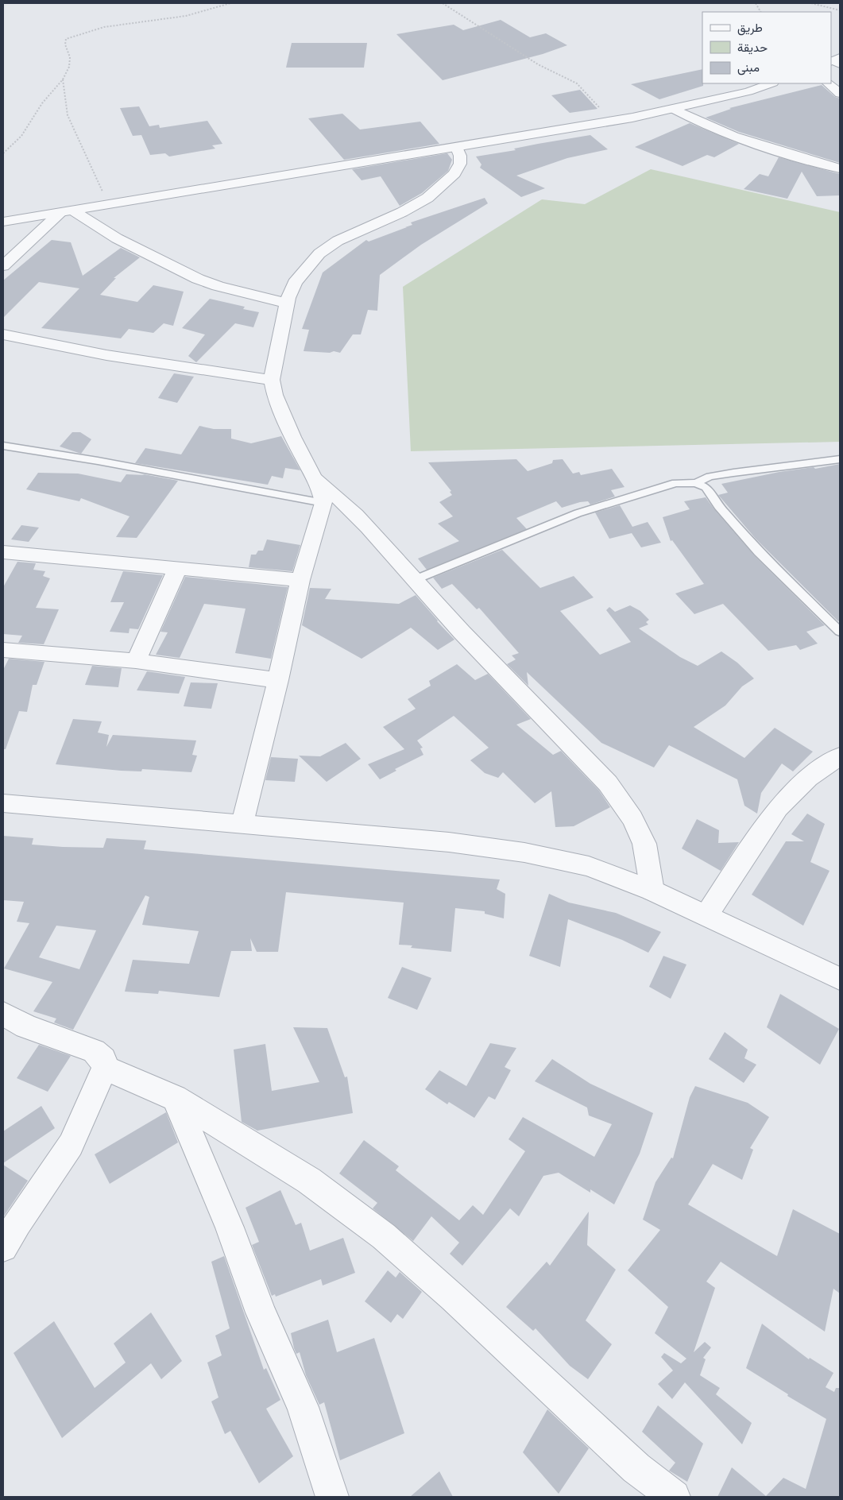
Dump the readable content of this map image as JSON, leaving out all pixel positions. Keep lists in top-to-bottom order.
{
  "legend": ["طريق", "حديقة", "مبنى"]
}
